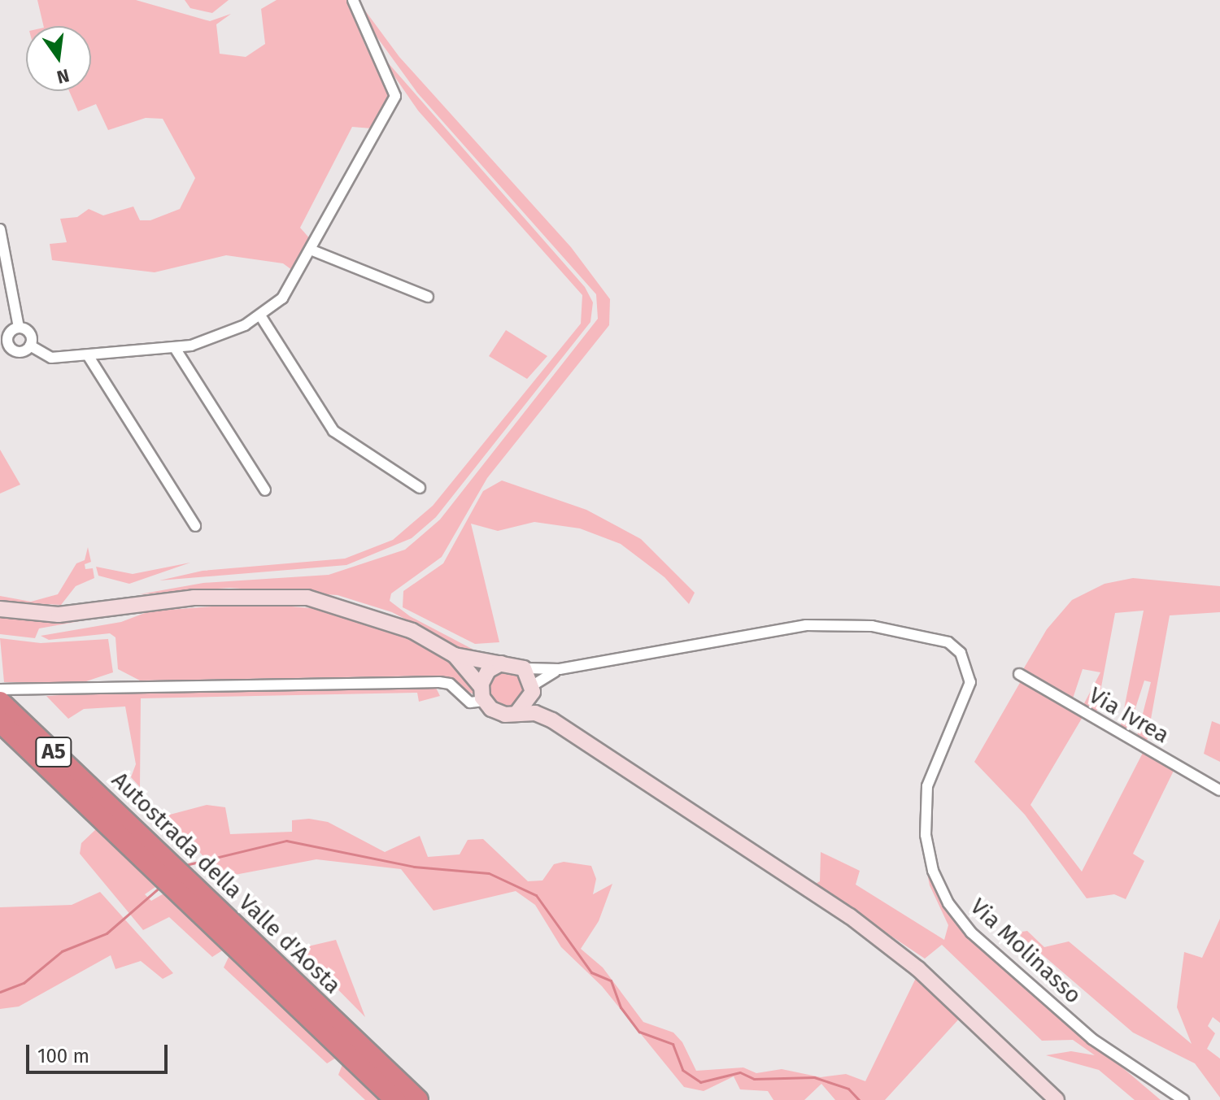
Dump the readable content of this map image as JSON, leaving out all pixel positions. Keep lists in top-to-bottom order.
{
  "streets": {
    "highway": ["A5", "Autostrada della Valle d'Aosta"],
    "street": ["Via Ivrea", "Via Molinasso"]
  },
  "scale_bar": "100 m",
  "north": "bottom"
}
